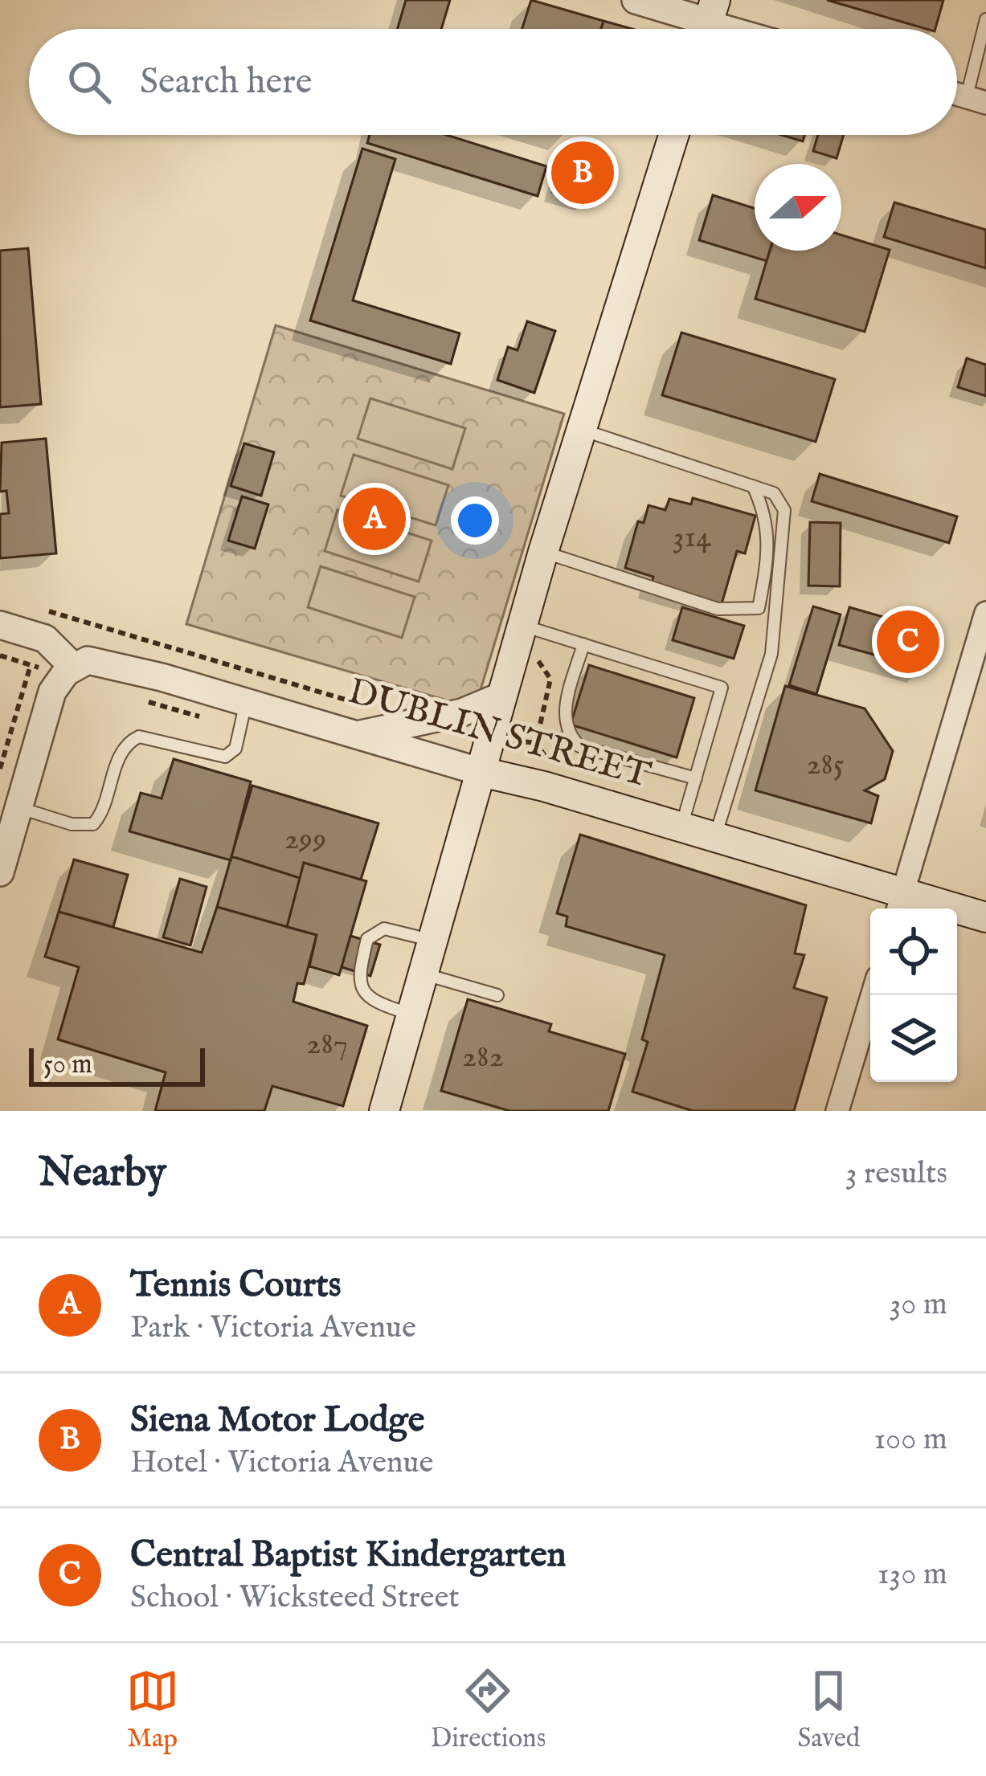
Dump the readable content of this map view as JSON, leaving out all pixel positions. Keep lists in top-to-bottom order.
{
  "streets": {
    "main road": ["DUBLIN STREET"]
  },
  "house_numbers": [
    "314",
    "285",
    "299",
    "287",
    "282"
  ],
  "scale_bar": "50 m",
  "north": "right",
  "page": {
    "search": "Search here",
    "pins": ["B", "A", "C"],
    "scale": "50 m",
    "heading": ["Nearby", "3 results"],
    "list": [
      {
        "mark": "A",
        "name": "Tennis Courts",
        "note": "Park · Victoria Avenue",
        "value": "30 m"
      },
      {
        "mark": "B",
        "name": "Siena Motor Lodge",
        "note": "Hotel · Victoria Avenue",
        "value": "100 m"
      },
      {
        "mark": "C",
        "name": "Central Baptist Kindergarten",
        "note": "School · Wicksteed Street",
        "value": "130 m"
      }
    ],
    "nav": ["Map", "Directions", "Saved"]
  }
}
